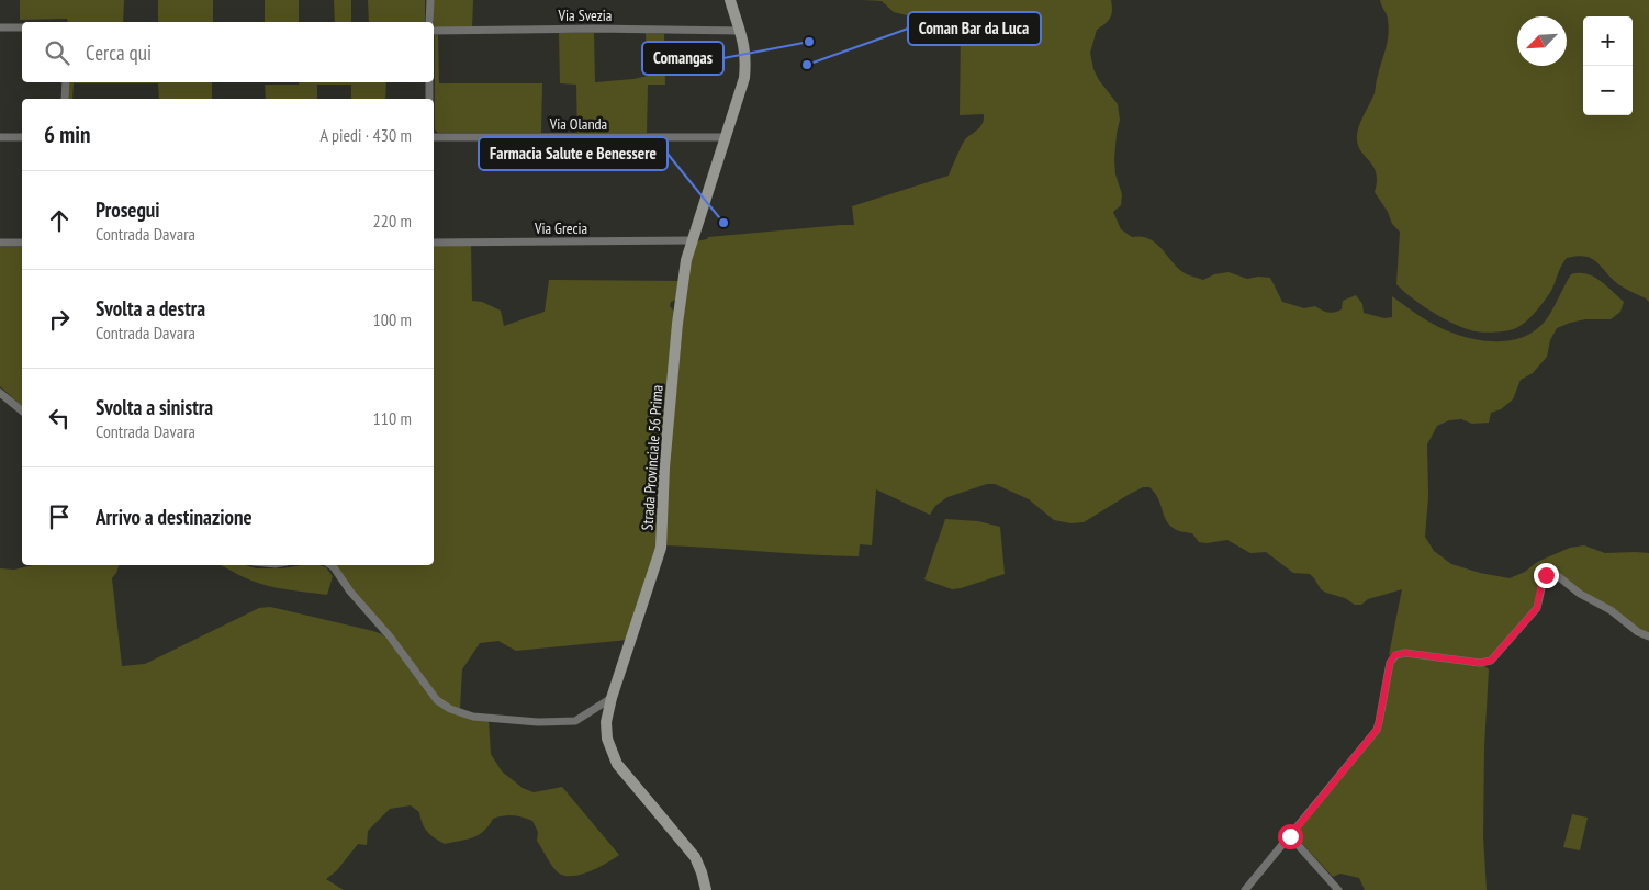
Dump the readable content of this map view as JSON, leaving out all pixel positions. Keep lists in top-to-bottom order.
{
  "streets": {
    "street": [
      "Via Svezia",
      "Via Olanda",
      "Via Grecia",
      "Strada Provinciale 56 Prima"
    ]
  },
  "crossings": [
    ["Via Svezia", "Strada Provinciale 56 Prima"],
    ["Via Olanda", "Strada Provinciale 56 Prima"],
    ["Via Grecia", "Strada Provinciale 56 Prima"]
  ],
  "places": ["Comangas", "Coman Bar da Luca", "Farmacia Salute e Benessere"],
  "north": "bottom left",
  "page": {
    "map_buttons": ["+", "−"],
    "search": "Cerca qui",
    "heading": ["6 min", "A piedi · 430 m"],
    "list": [
      ["Prosegui", "Contrada Davara", "220 m"],
      ["Svolta a destra", "Contrada Davara", "100 m"],
      ["Svolta a sinistra", "Contrada Davara", "110 m"],
      "Arrivo a destinazione"
    ]
  }
}
